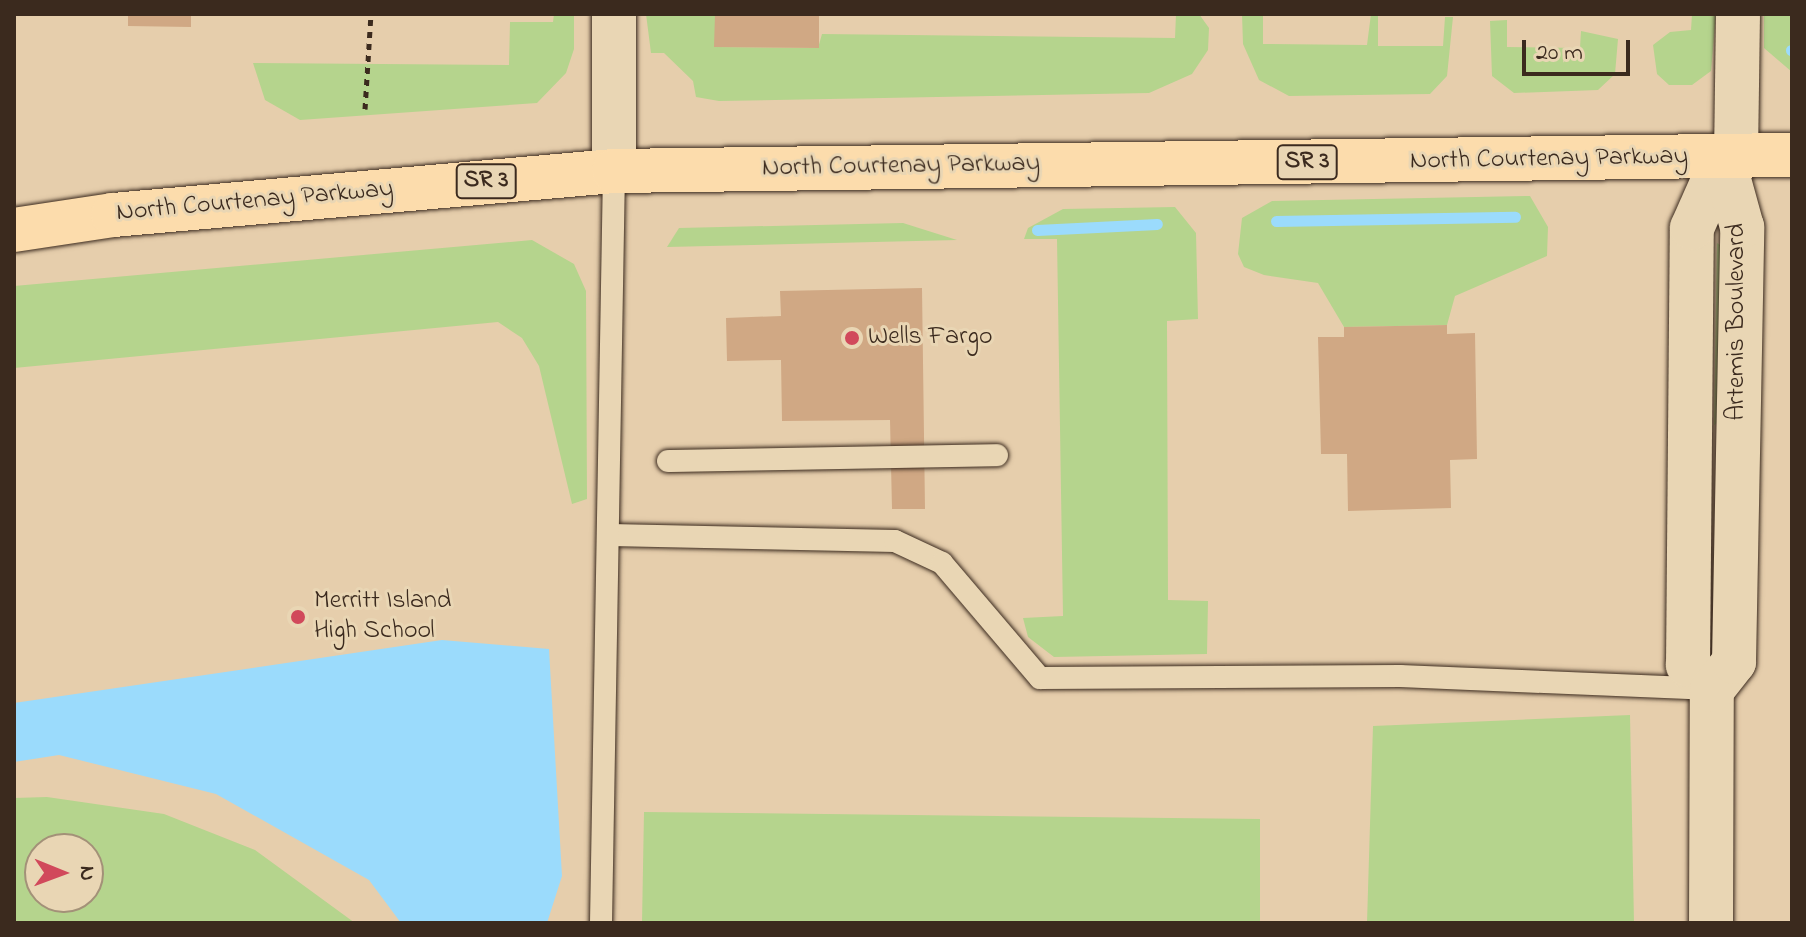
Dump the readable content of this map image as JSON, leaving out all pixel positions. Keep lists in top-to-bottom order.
{
  "streets": {
    "main road": ["North Courtenay Parkway", "SR 3"],
    "street": ["Artemis Boulevard"]
  },
  "crossings": [
    ["North Courtenay Parkway", "Artemis Boulevard"]
  ],
  "places": ["Wells Fargo", "Merritt Island High School"],
  "scale_bar": "20 m",
  "north": "right"
}
